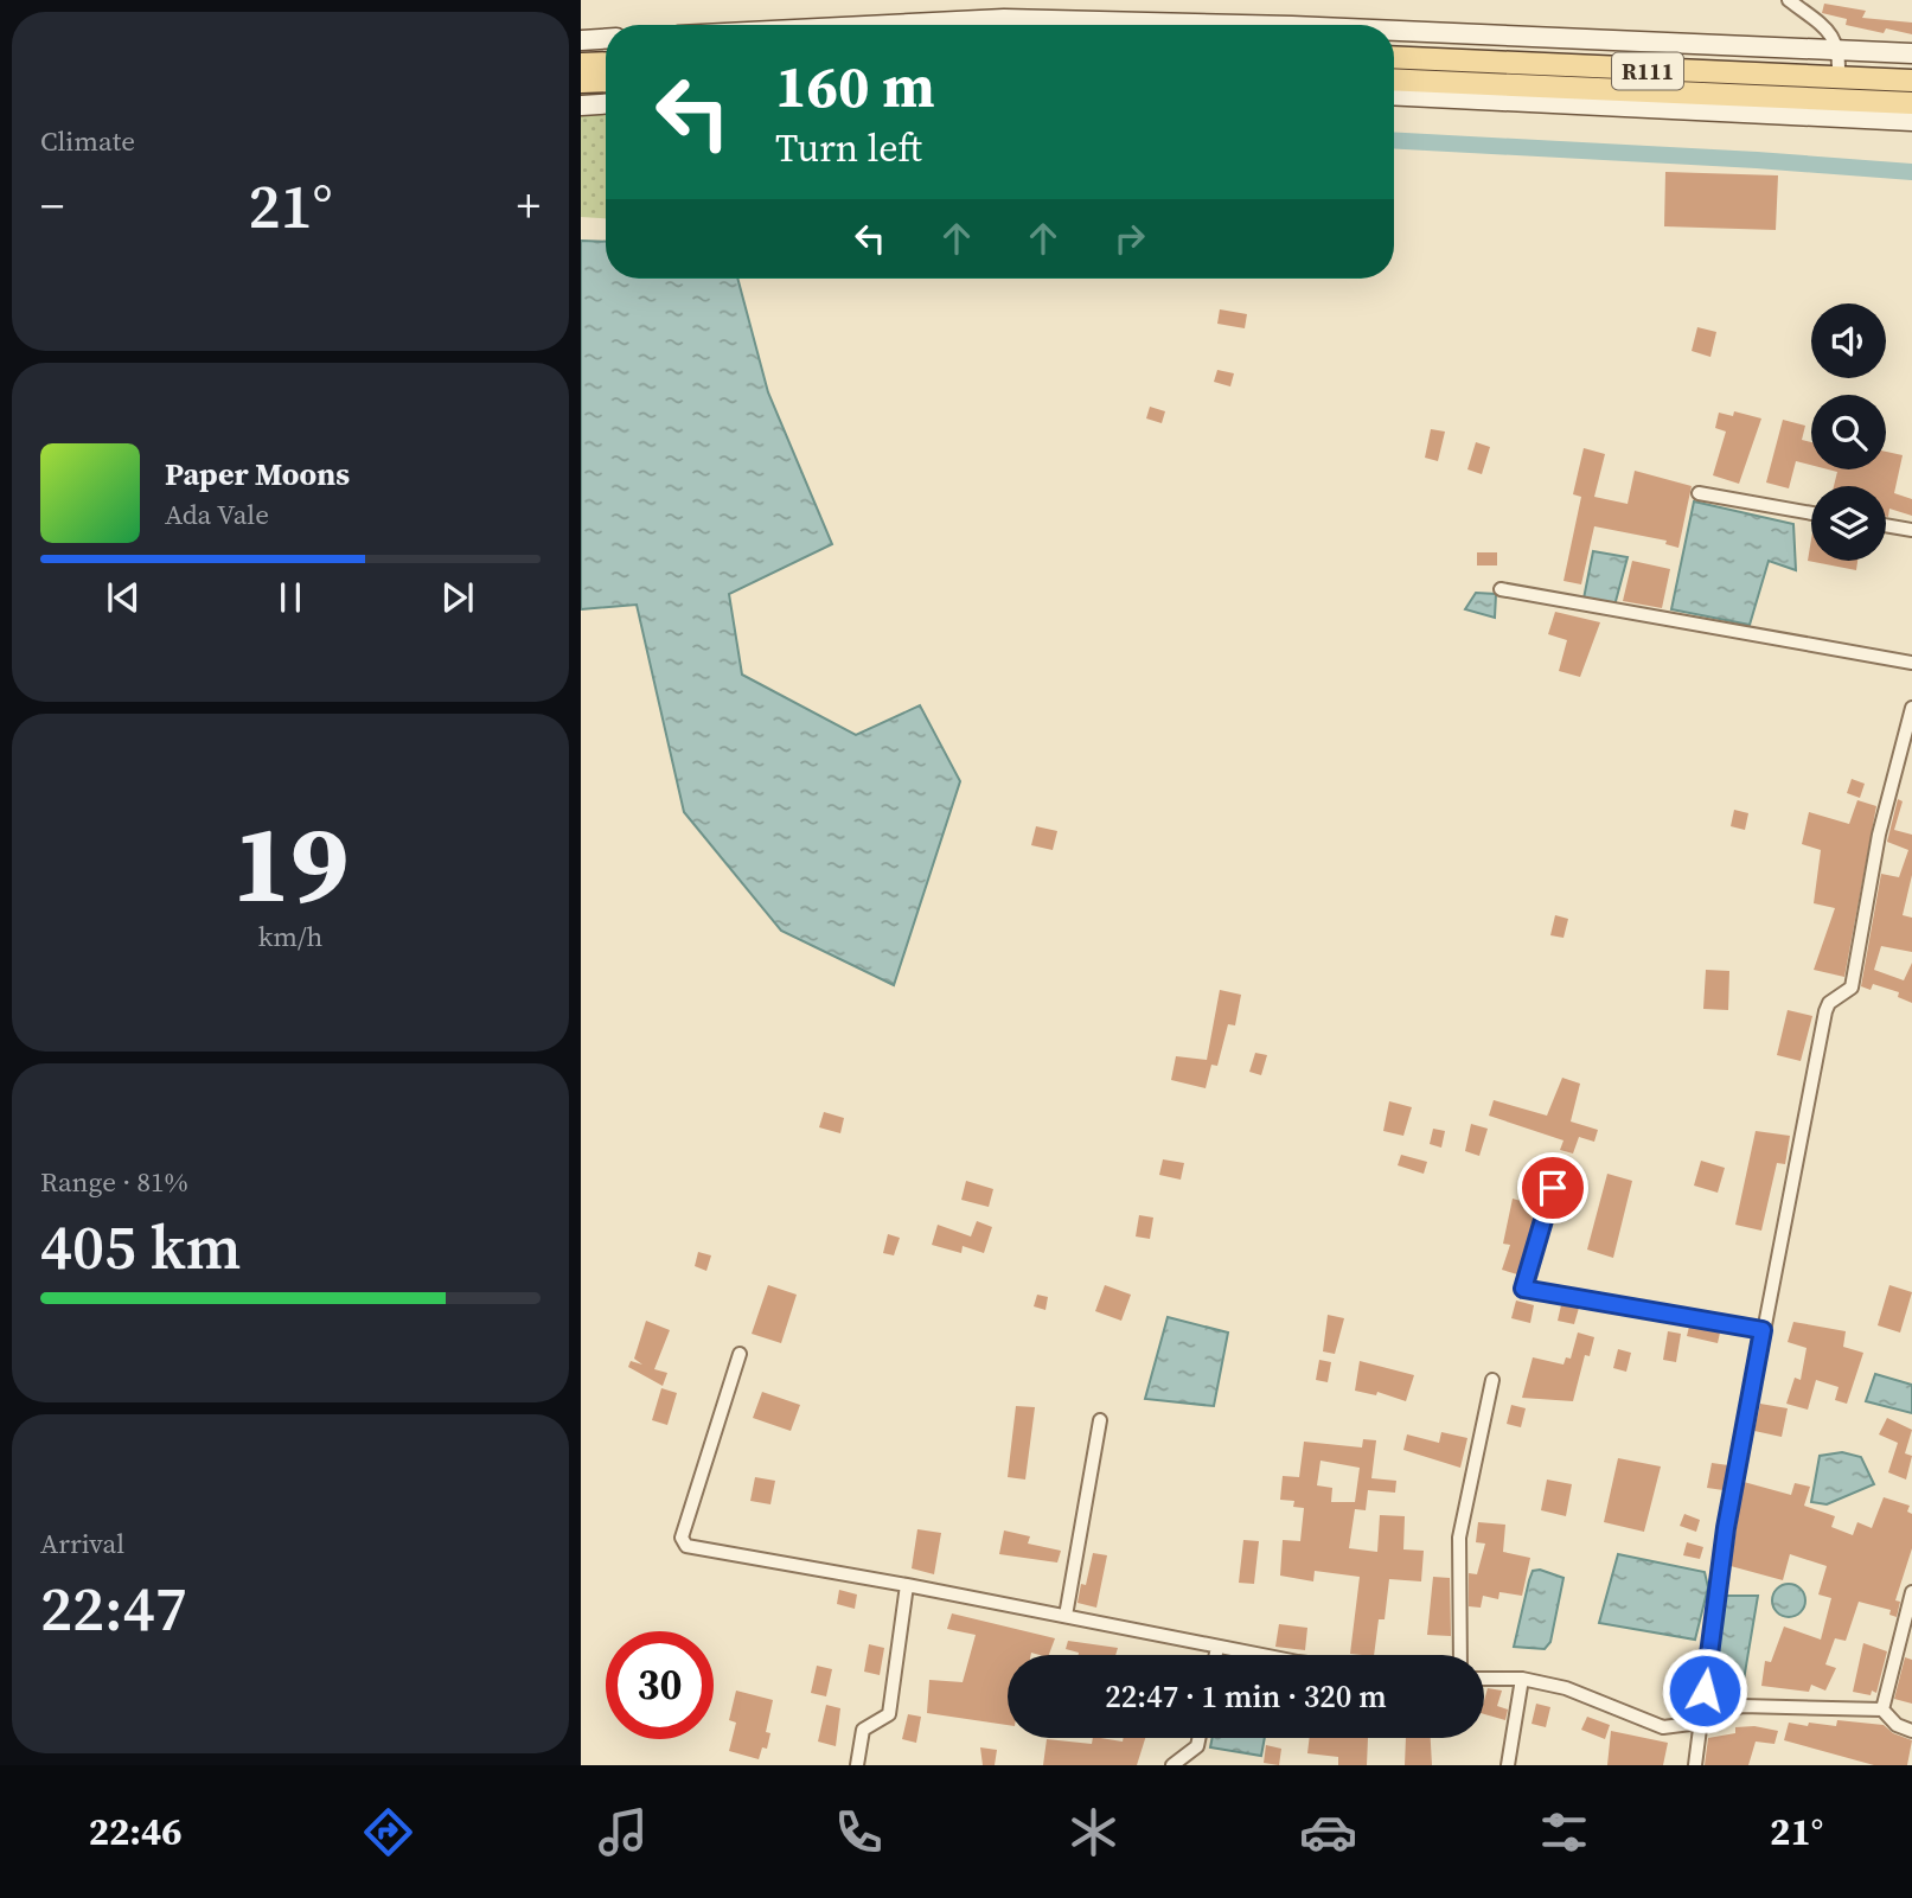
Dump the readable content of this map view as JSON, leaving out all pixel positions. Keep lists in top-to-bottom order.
{
  "streets": {
    "main road": ["R111"]
  },
  "page": {
    "tile": [
      "Climate",
      ["19", "km/h"],
      ["Range · 81%", "405 km"],
      ["Arrival", "22:47"]
    ],
    "turn": ["160 m", "Turn left"],
    "heat": ["−", "21°", "+"],
    "song": ["Paper Moons", "Ada Vale"],
    "limit": "30",
    "trip": "22:47 · 1 min · 320 m",
    "tabs": ["22:46", "21°"]
  }
}
